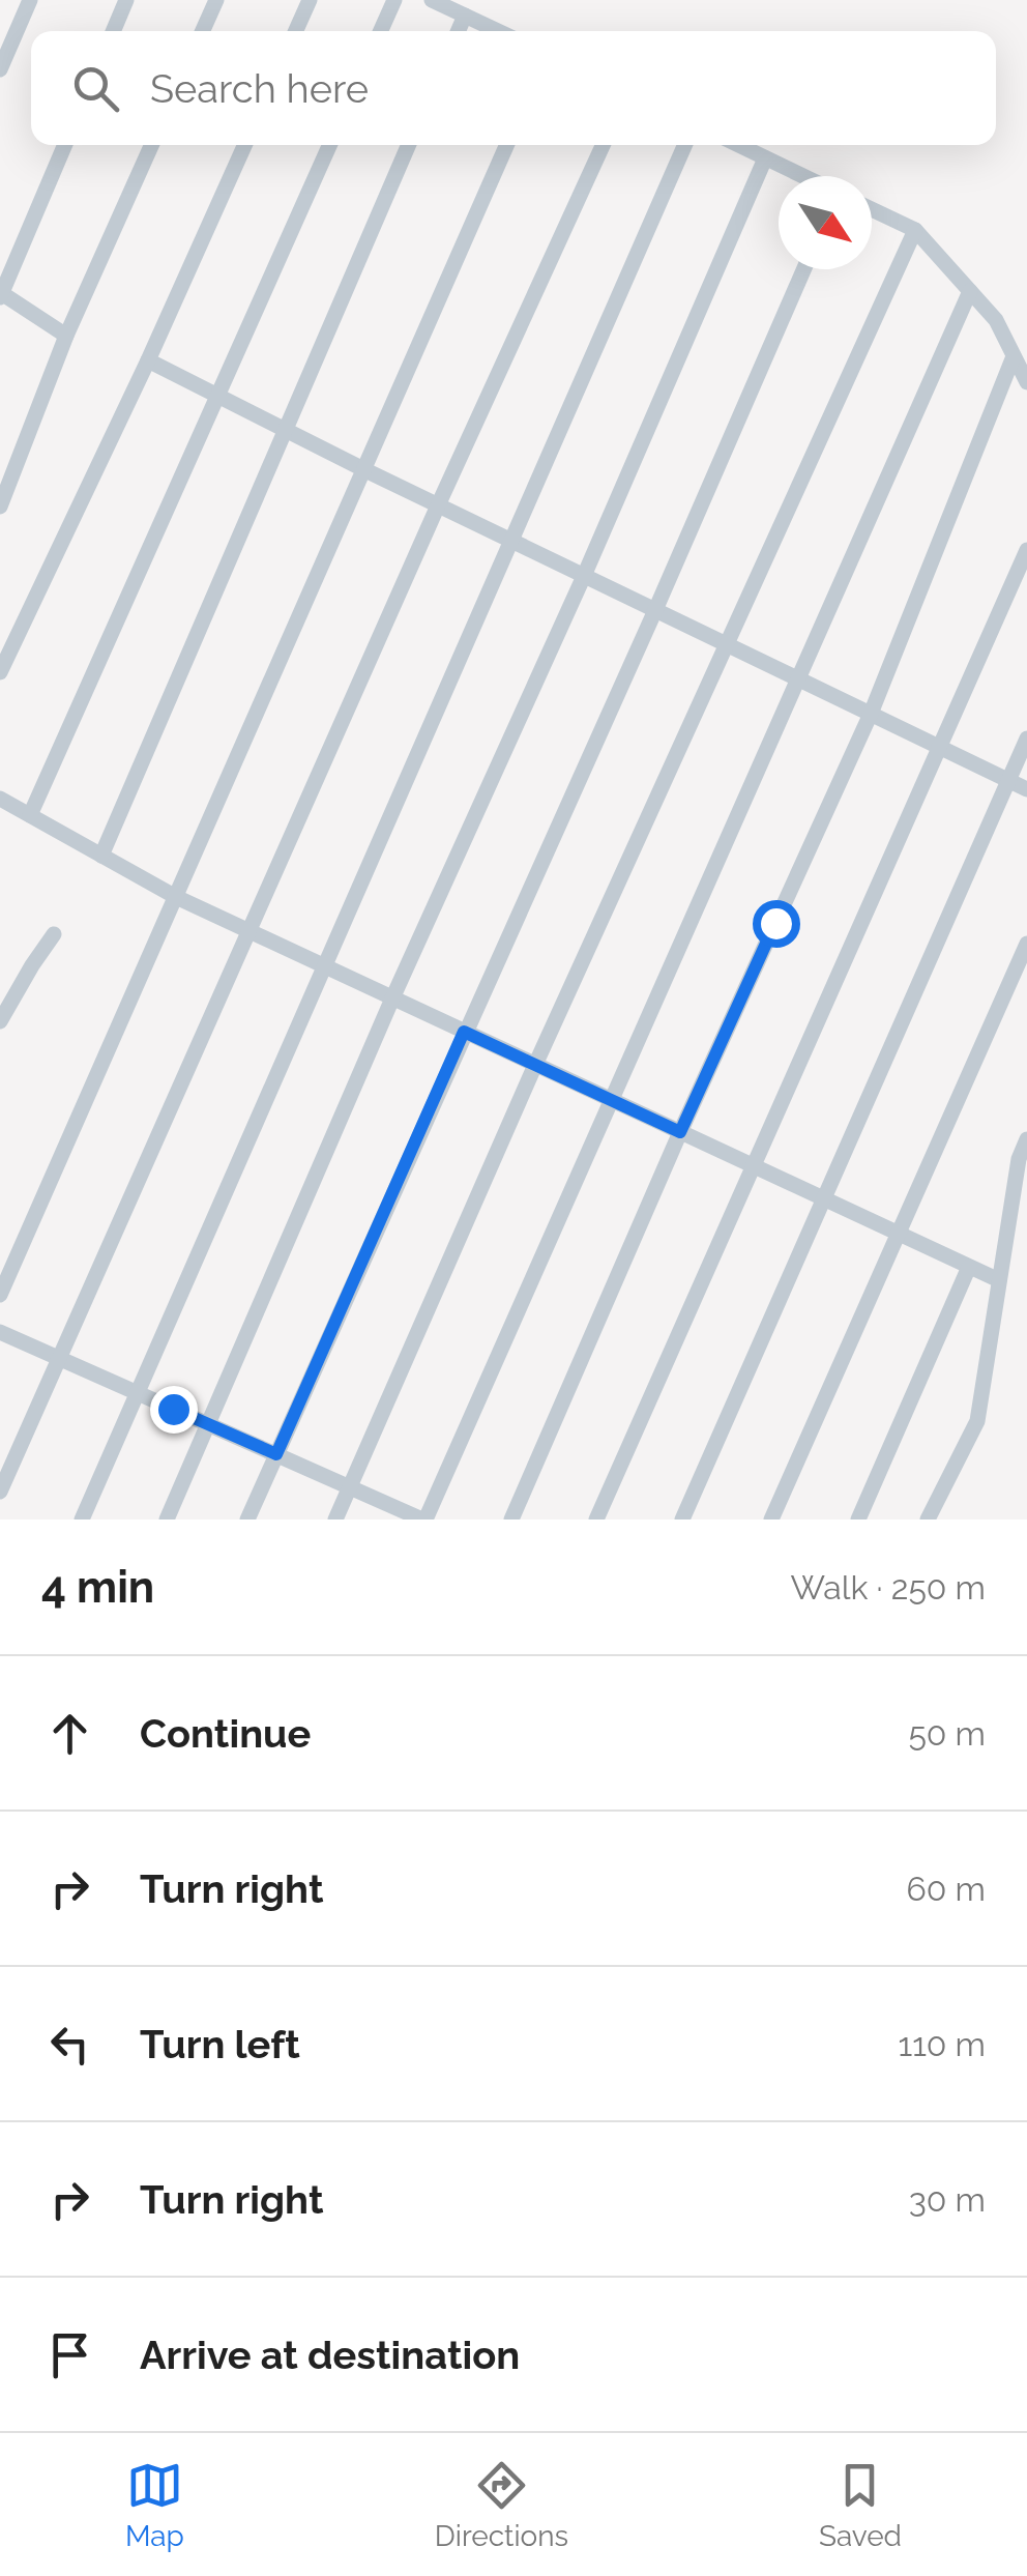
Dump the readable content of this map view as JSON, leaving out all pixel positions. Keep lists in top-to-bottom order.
{
  "north": "bottom right",
  "page": {
    "search": "Search here",
    "heading": ["4 min", "Walk · 250 m"],
    "list": [
      ["Continue", "50 m"],
      ["Turn right", "60 m"],
      ["Turn left", "110 m"],
      ["Turn right", "30 m"],
      "Arrive at destination"
    ],
    "nav": ["Map", "Directions", "Saved"]
  }
}
